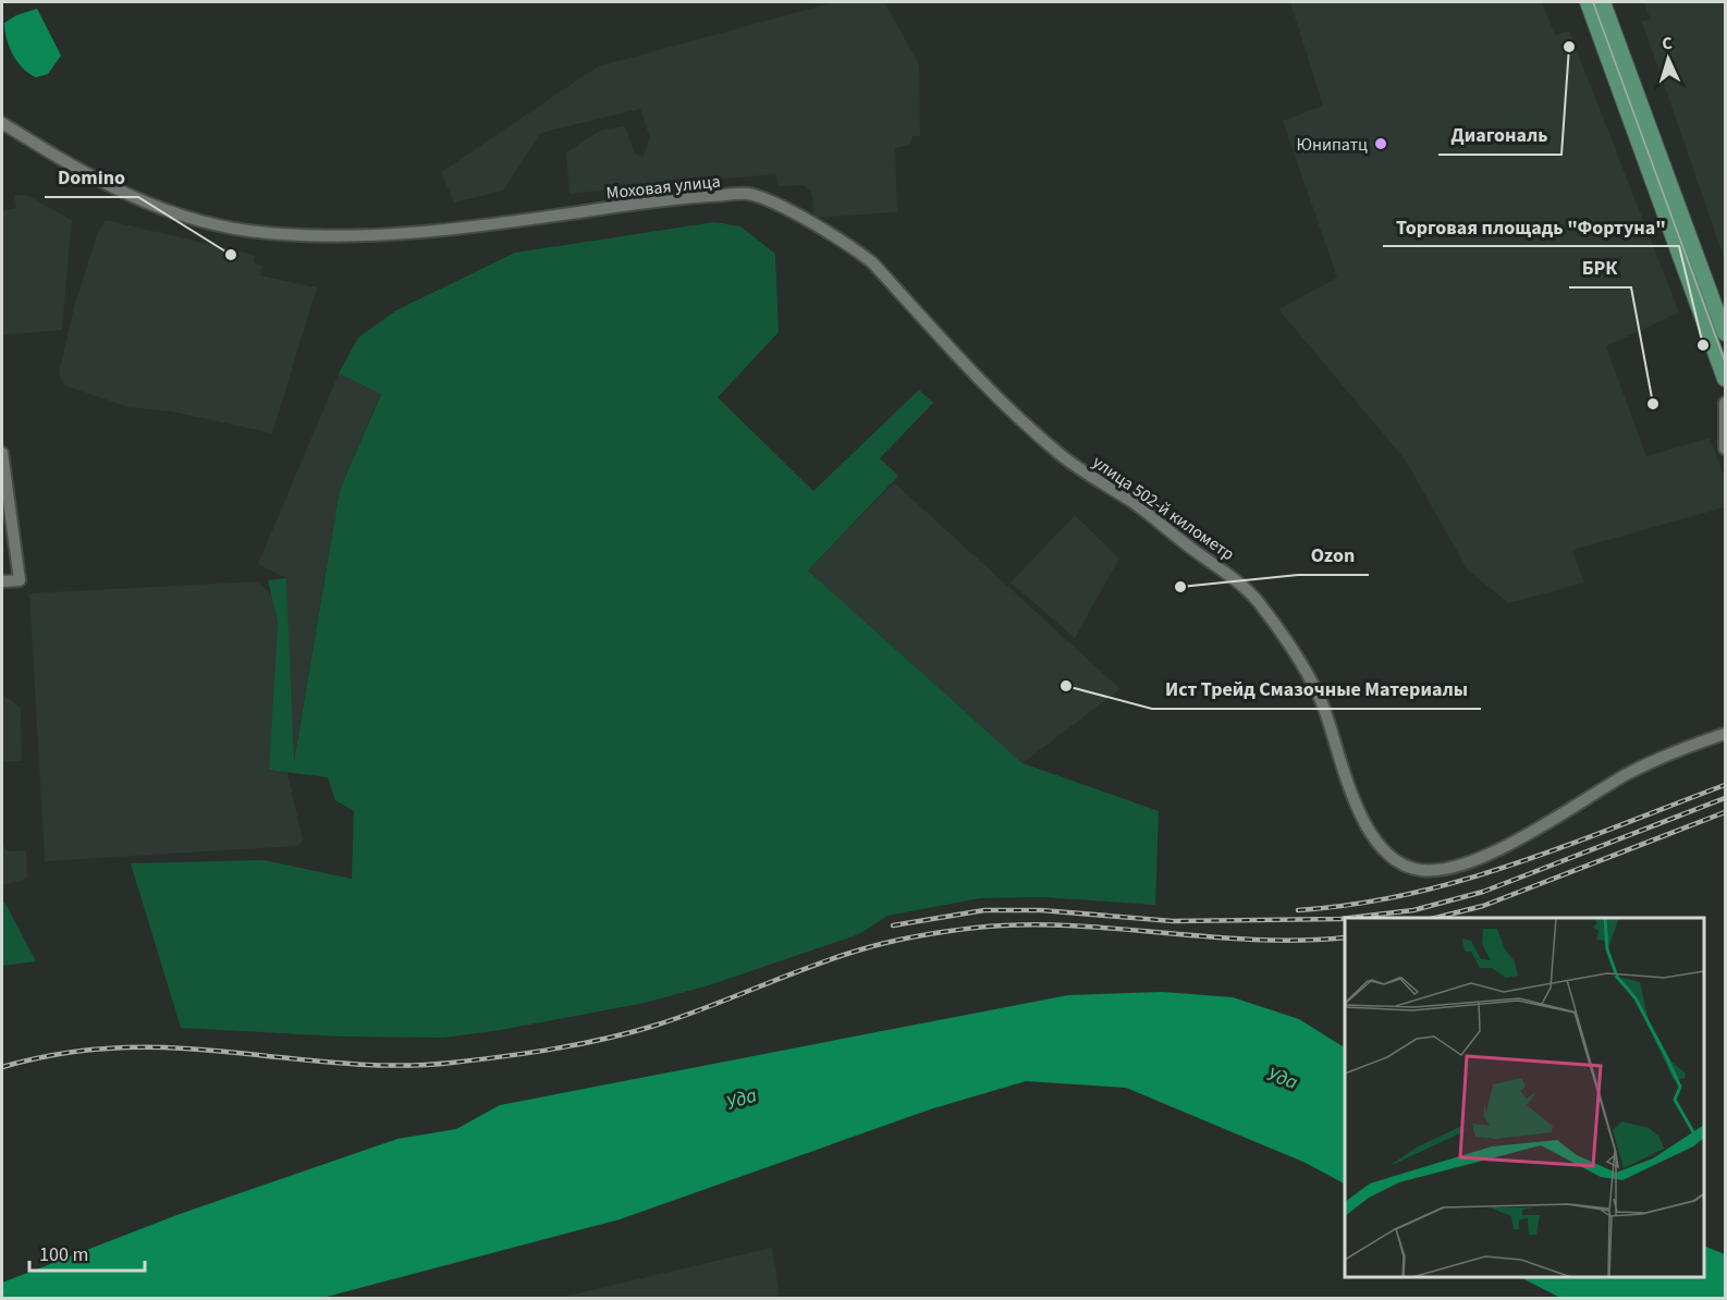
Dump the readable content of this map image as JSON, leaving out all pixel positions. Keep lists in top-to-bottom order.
{
  "streets": {
    "street": ["Моховая улица", "улица 502-й километр"]
  },
  "crossings": [
    ["Моховая улица", "улица 502-й километр"]
  ],
  "water": ["Уда"],
  "places": [
    "Диагональ",
    "Юнипатц",
    "Domino",
    "Торговая площадь \"Фортуна\"",
    "БРК",
    "Ozon",
    "Ист Трейд Смазочные Материалы"
  ],
  "scale_bar": "100 m",
  "north": "top"
}
